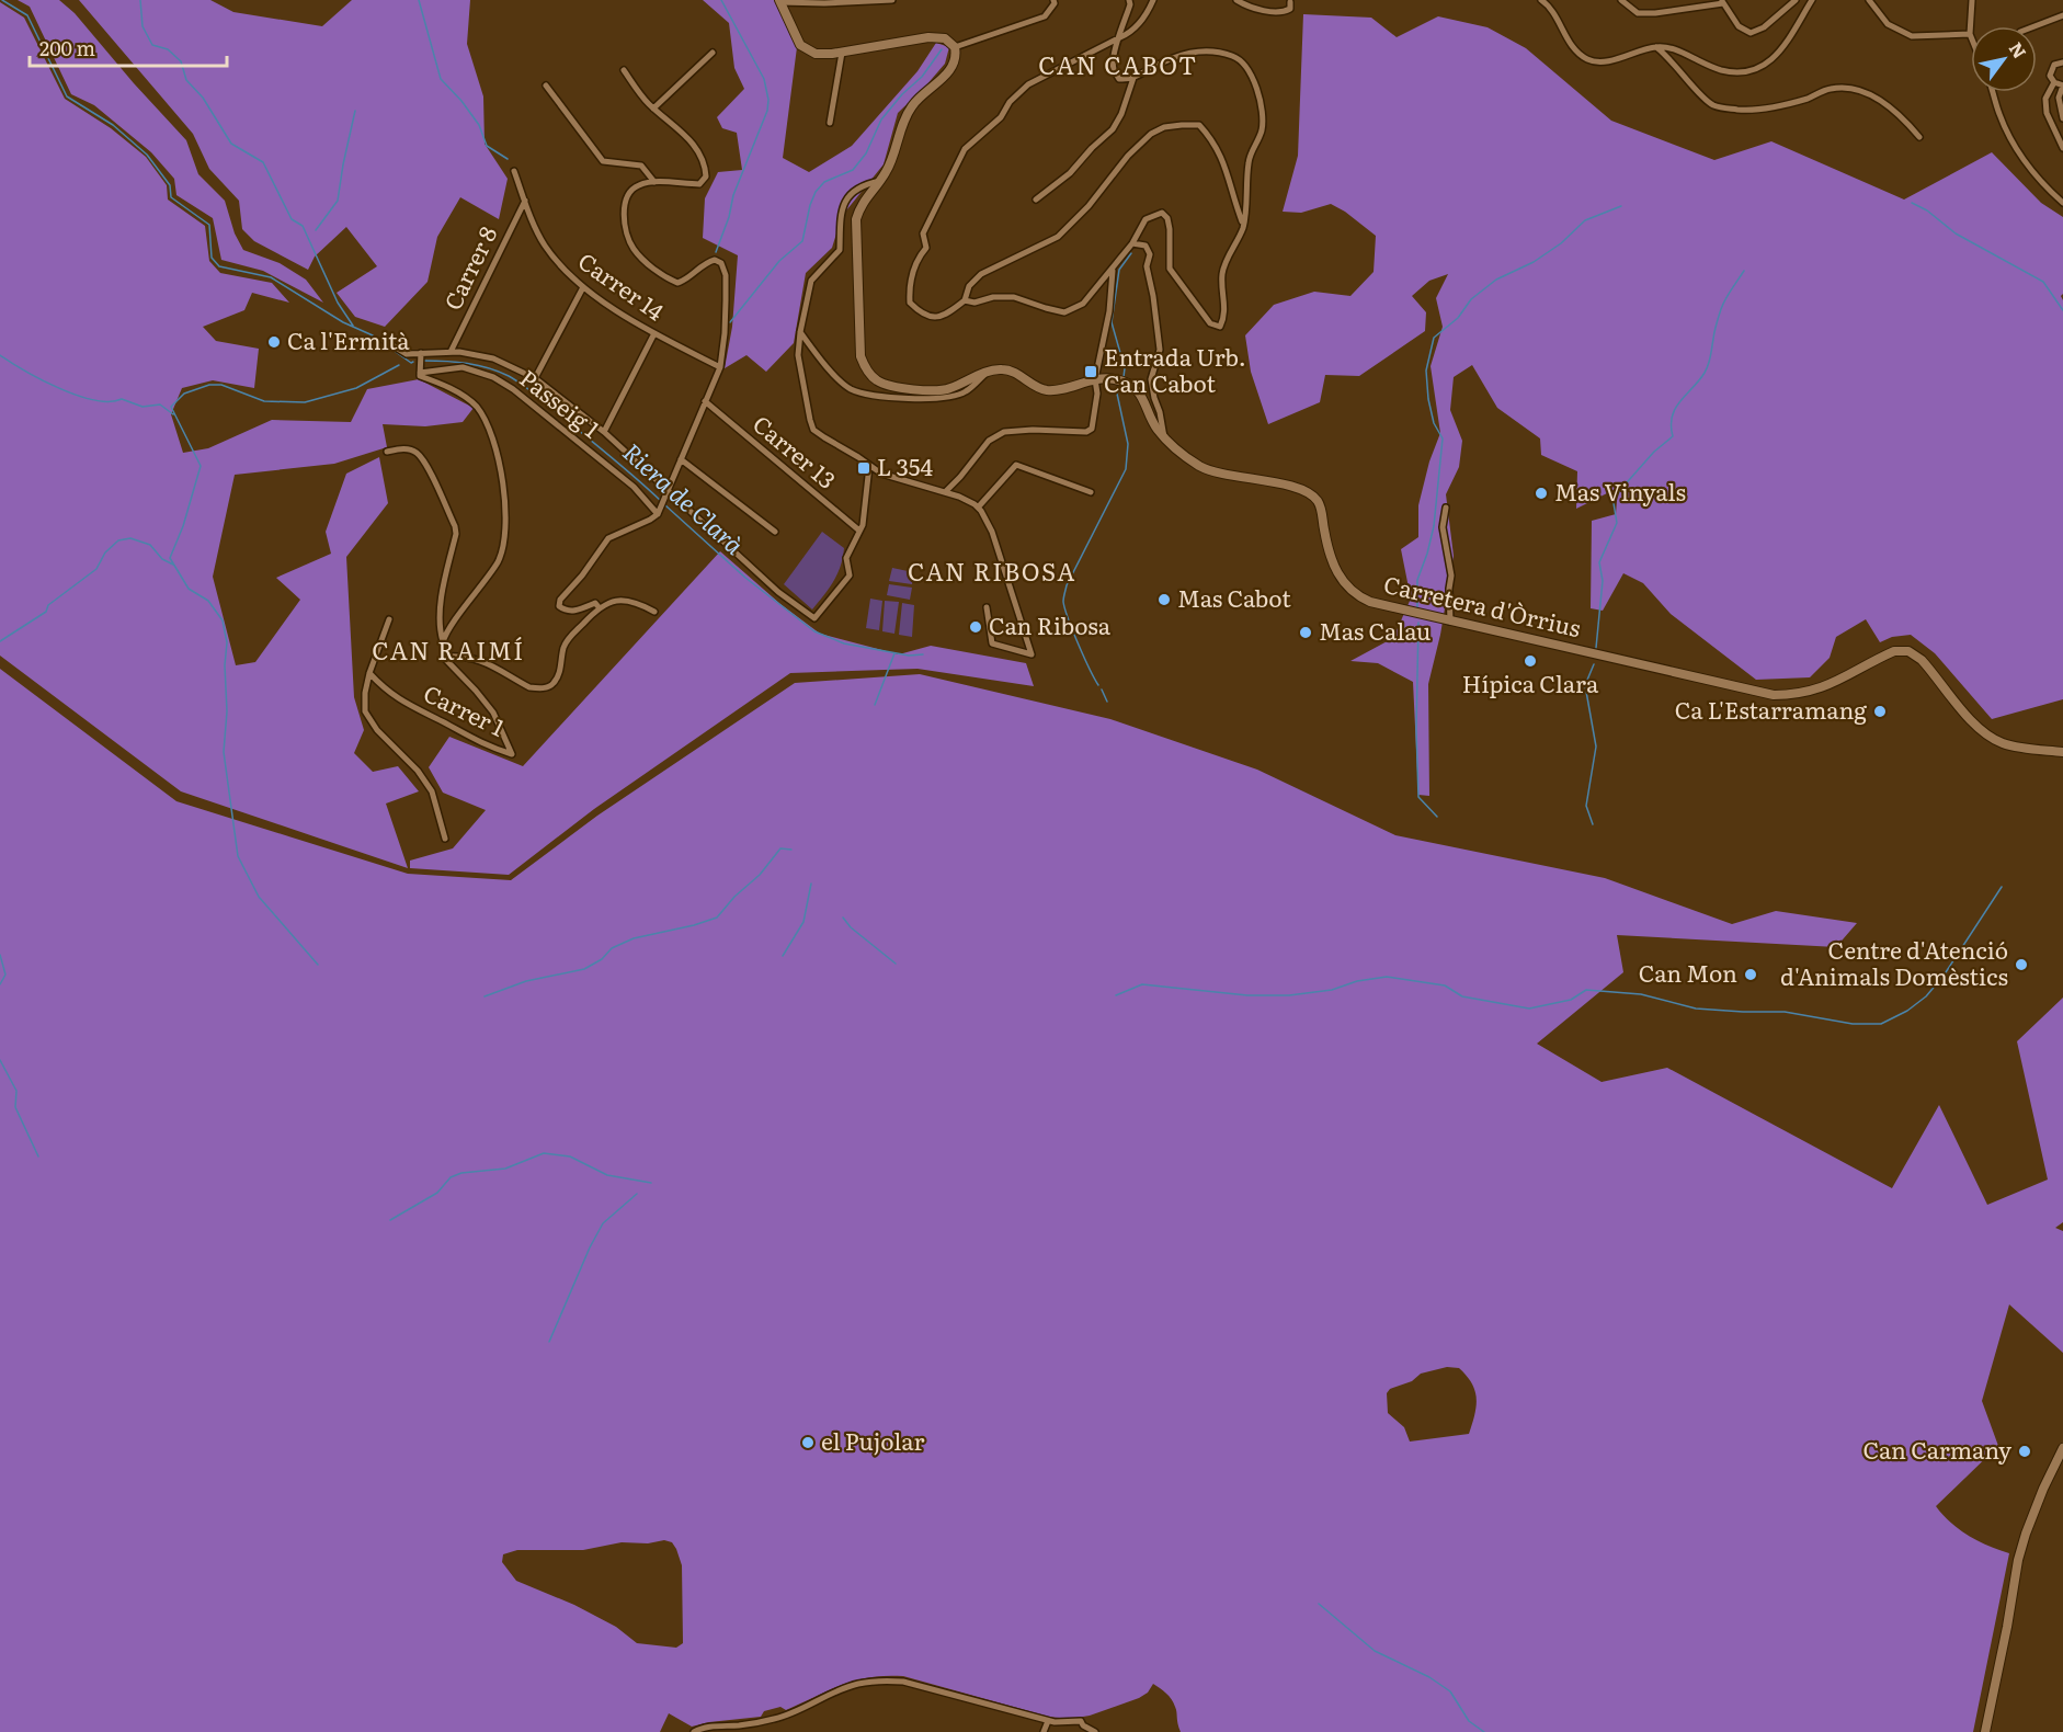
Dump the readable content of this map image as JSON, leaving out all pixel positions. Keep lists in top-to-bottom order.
{
  "streets": {
    "street": [
      "Carrer 8",
      "Carrer 14",
      "Passeig 1",
      "Carrer 13",
      "Carretera d'Òrrius",
      "Carrer 1"
    ]
  },
  "crossings": [
    ["Carrer 8", "Carrer 14"]
  ],
  "districts": ["CAN CABOT", "CAN RIBOSA", "CAN RAIMÍ"],
  "water": ["Riera de Clarà"],
  "places": {
    "other": [
      "Ca l'Ermità",
      "Mas Vinyals",
      "Mas Cabot",
      "Can Ribosa",
      "Mas Calau",
      "Hípica Clara",
      "Ca L'Estarramang",
      "Centre d'Atenció d'Animals Domèstics",
      "Can Mon",
      "el Pujolar",
      "Can Carmany"
    ],
    "transit": ["Entrada Urb. Can Cabot", "L 354"]
  },
  "scale_bar": "200 m",
  "north": "top right"
}
